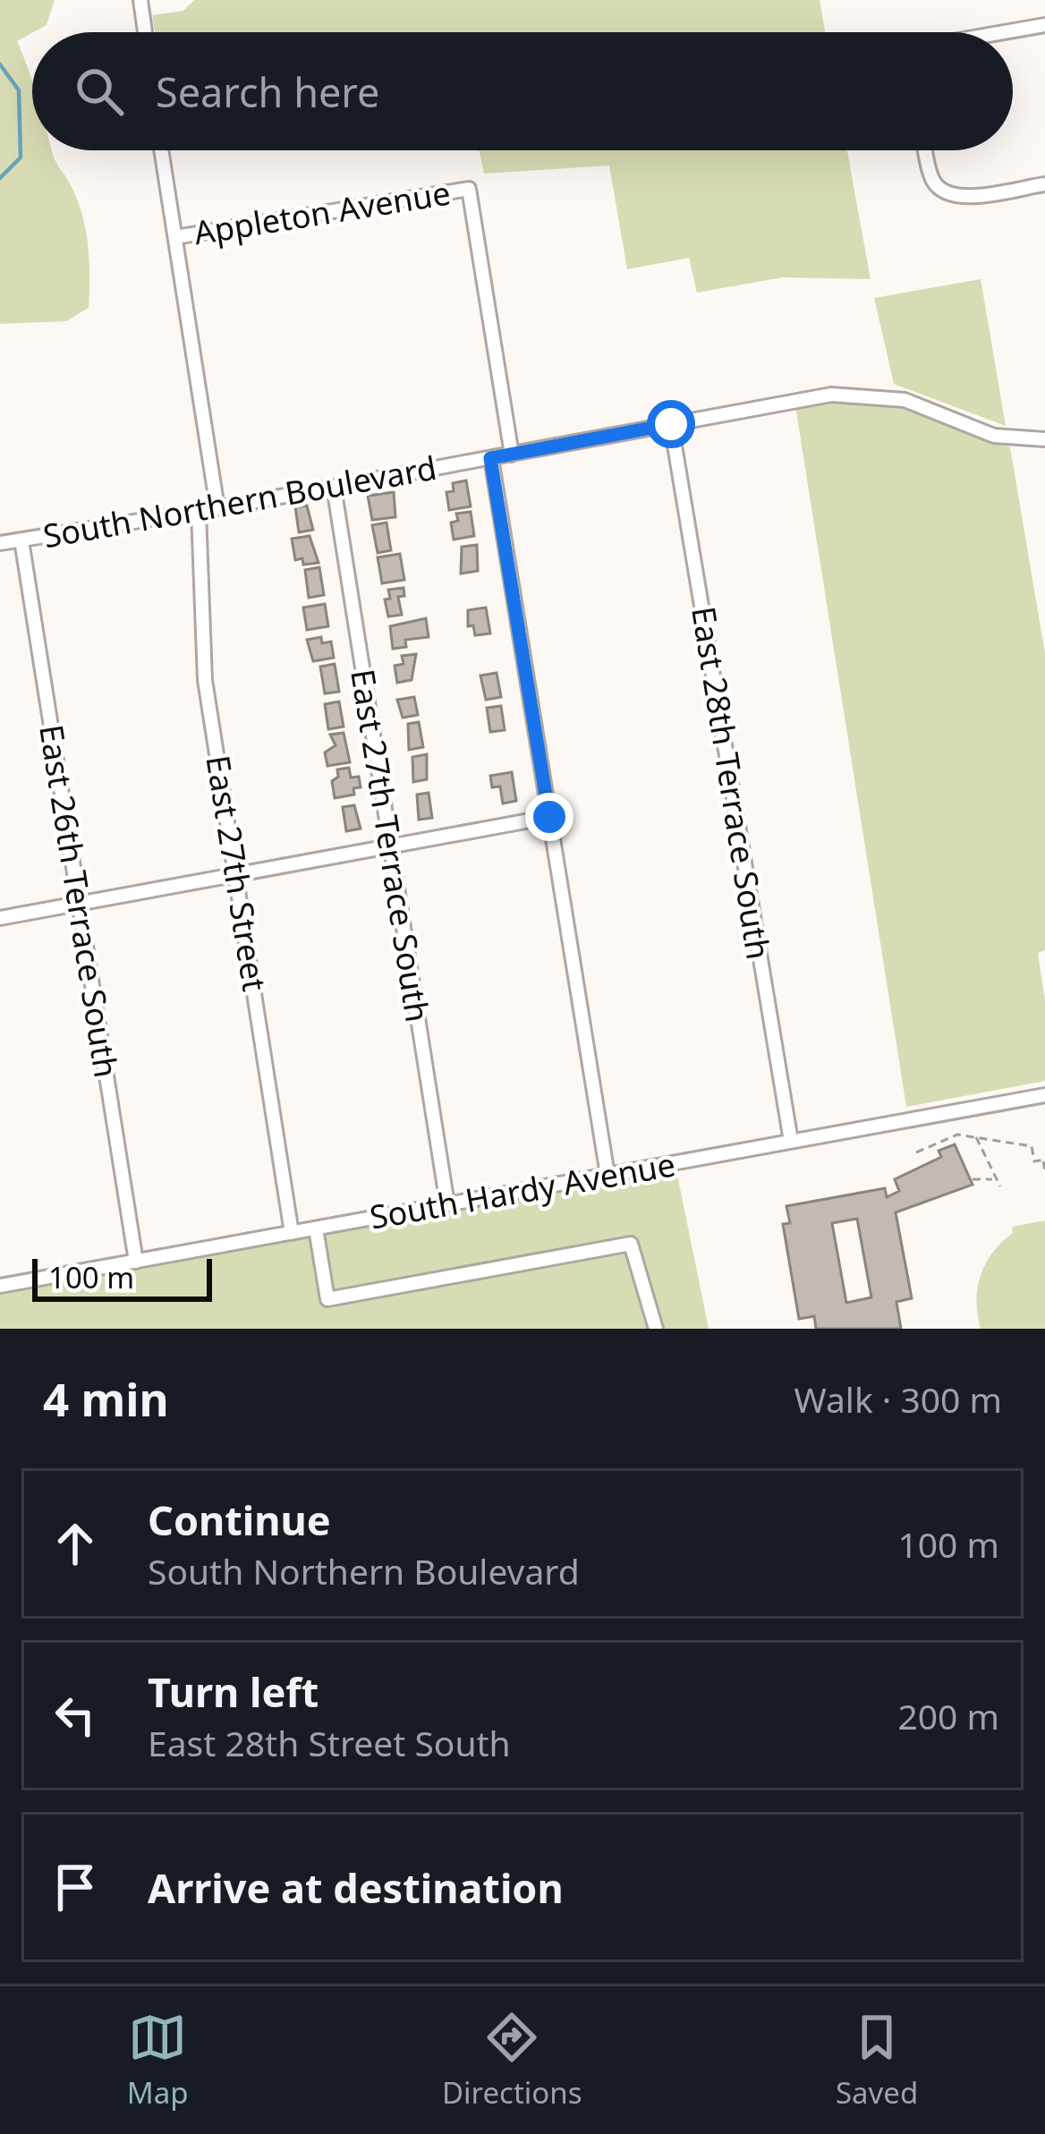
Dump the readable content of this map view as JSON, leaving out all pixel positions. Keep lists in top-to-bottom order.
{
  "streets": {
    "street": [
      "Appleton Avenue",
      "South Northern Boulevard",
      "East 28th Terrace South",
      "East 27th Terrace South",
      "East 27th Street",
      "East 26th Terrace South",
      "South Hardy Avenue"
    ]
  },
  "crossings": [
    ["Appleton Avenue", "South Northern Boulevard"],
    ["South Northern Boulevard", "East 28th Terrace South"],
    ["South Northern Boulevard", "East 27th Terrace South"],
    ["South Northern Boulevard", "East 27th Street"],
    ["South Northern Boulevard", "East 26th Terrace South"],
    ["East 28th Terrace South", "South Hardy Avenue"],
    ["East 27th Terrace South", "South Hardy Avenue"],
    ["East 27th Street", "South Hardy Avenue"],
    ["East 26th Terrace South", "South Hardy Avenue"]
  ],
  "scale_bar": "100 m",
  "page": {
    "search": "Search here",
    "scale": "100 m",
    "heading": ["4 min", "Walk · 300 m"],
    "list": [
      ["Continue", "South Northern Boulevard", "100 m"],
      ["Turn left", "East 28th Street South", "200 m"],
      "Arrive at destination"
    ],
    "nav": ["Map", "Directions", "Saved"]
  }
}
